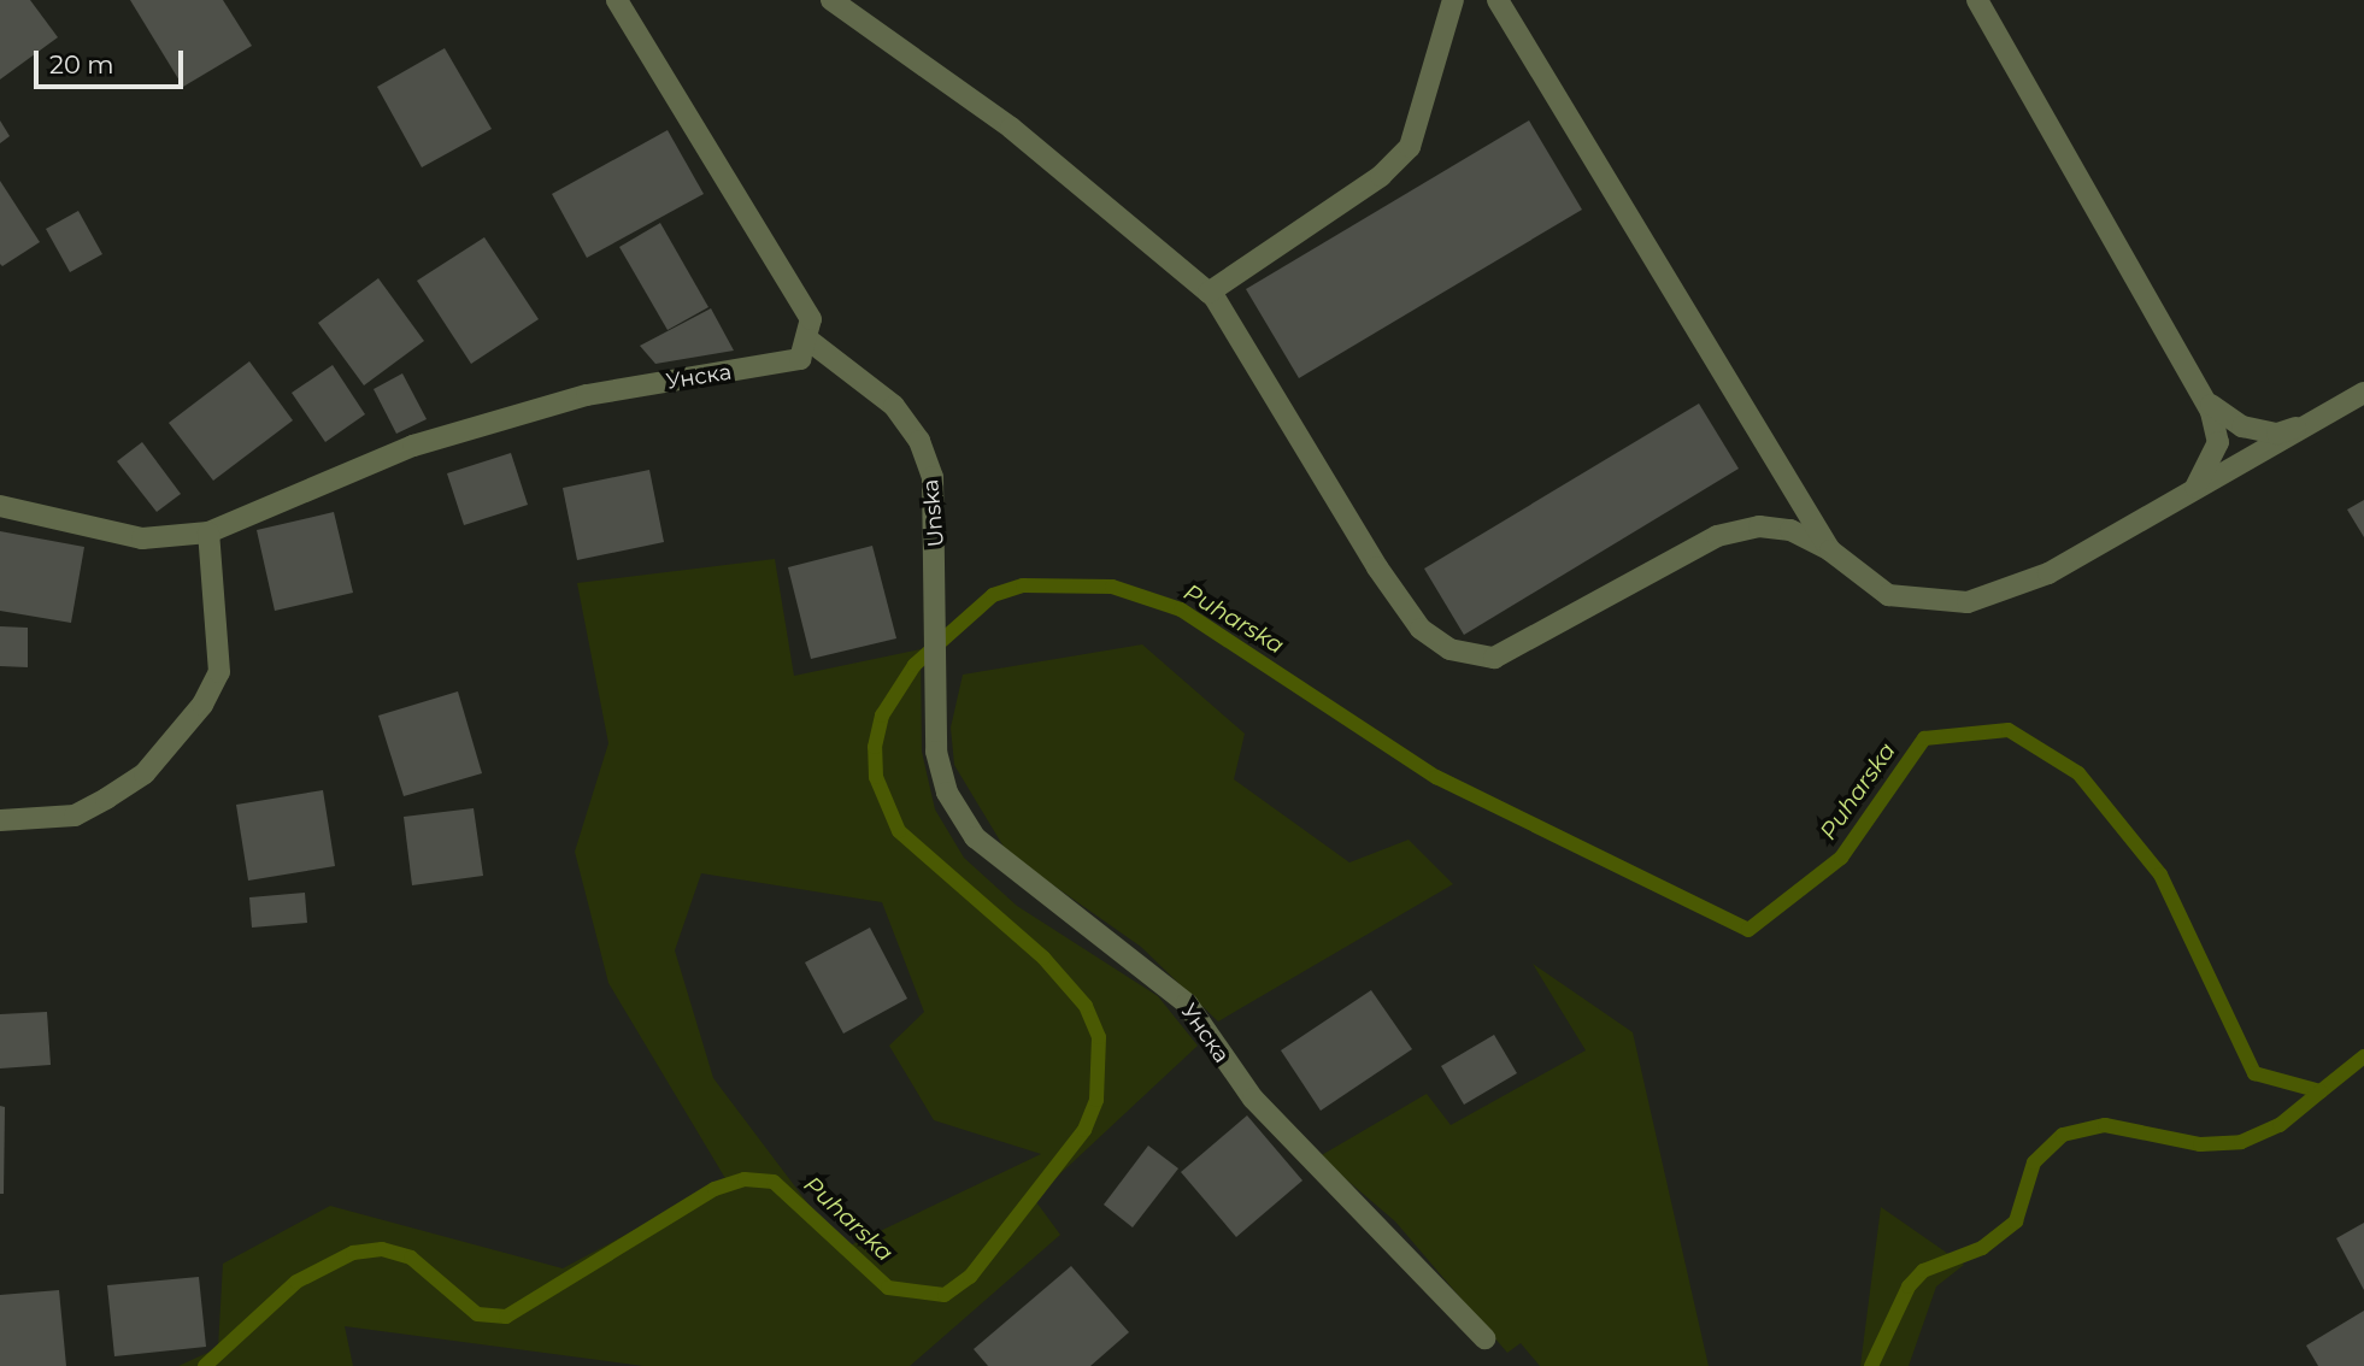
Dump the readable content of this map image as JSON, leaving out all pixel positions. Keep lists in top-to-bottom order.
{
  "streets": {
    "street": ["Унска", "Unska"]
  },
  "crossings": [
    ["Унска", "Unska"]
  ],
  "water": ["Puharska"],
  "scale_bar": "20 m"
}
